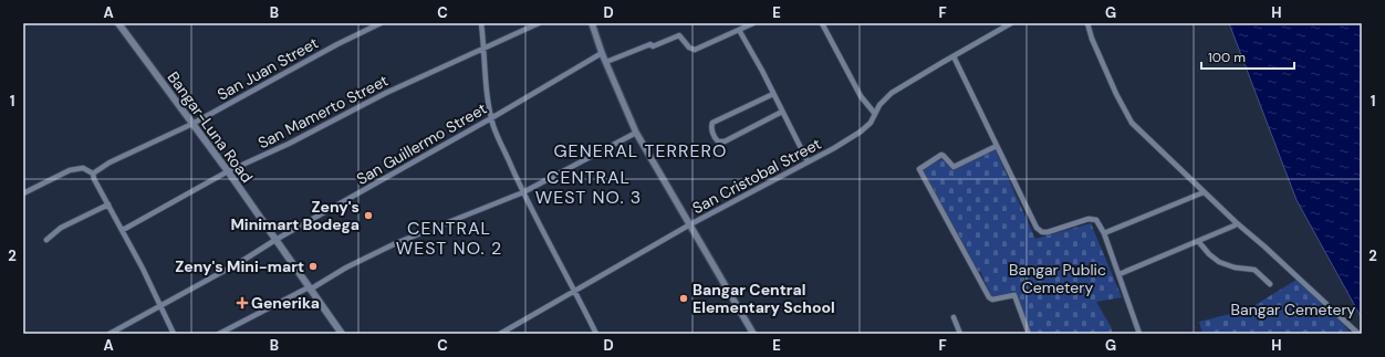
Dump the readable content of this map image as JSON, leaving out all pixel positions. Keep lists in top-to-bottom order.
{
  "streets": {
    "main road": ["Bangar-Luna Road"],
    "street": [
      "San Juan Street",
      "San Mamerto Street",
      "San Guillermo Street",
      "San Cristobal Street"
    ]
  },
  "crossings": [
    ["San Juan Street", "Bangar-Luna Road"],
    ["San Mamerto Street", "Bangar-Luna Road"],
    ["Bangar-Luna Road", "San Guillermo Street"]
  ],
  "districts": ["GENERAL TERRERO", "CENTRAL WEST NO. 3", "CENTRAL WEST NO. 2"],
  "parks": ["Bangar Public Cemetery", "Bangar Cemetery"],
  "places": {
    "other": ["Zeny's Minimart Bodega", "Zeny's Mini-mart", "Bangar Central Elementary School"],
    "health": ["Generika"]
  },
  "scale_bar": "100 m",
  "grid": {
    "columns": [
      "A",
      "B",
      "C",
      "D",
      "E",
      "F",
      "G",
      "H"
    ],
    "rows": ["1", "2"]
  }
}
